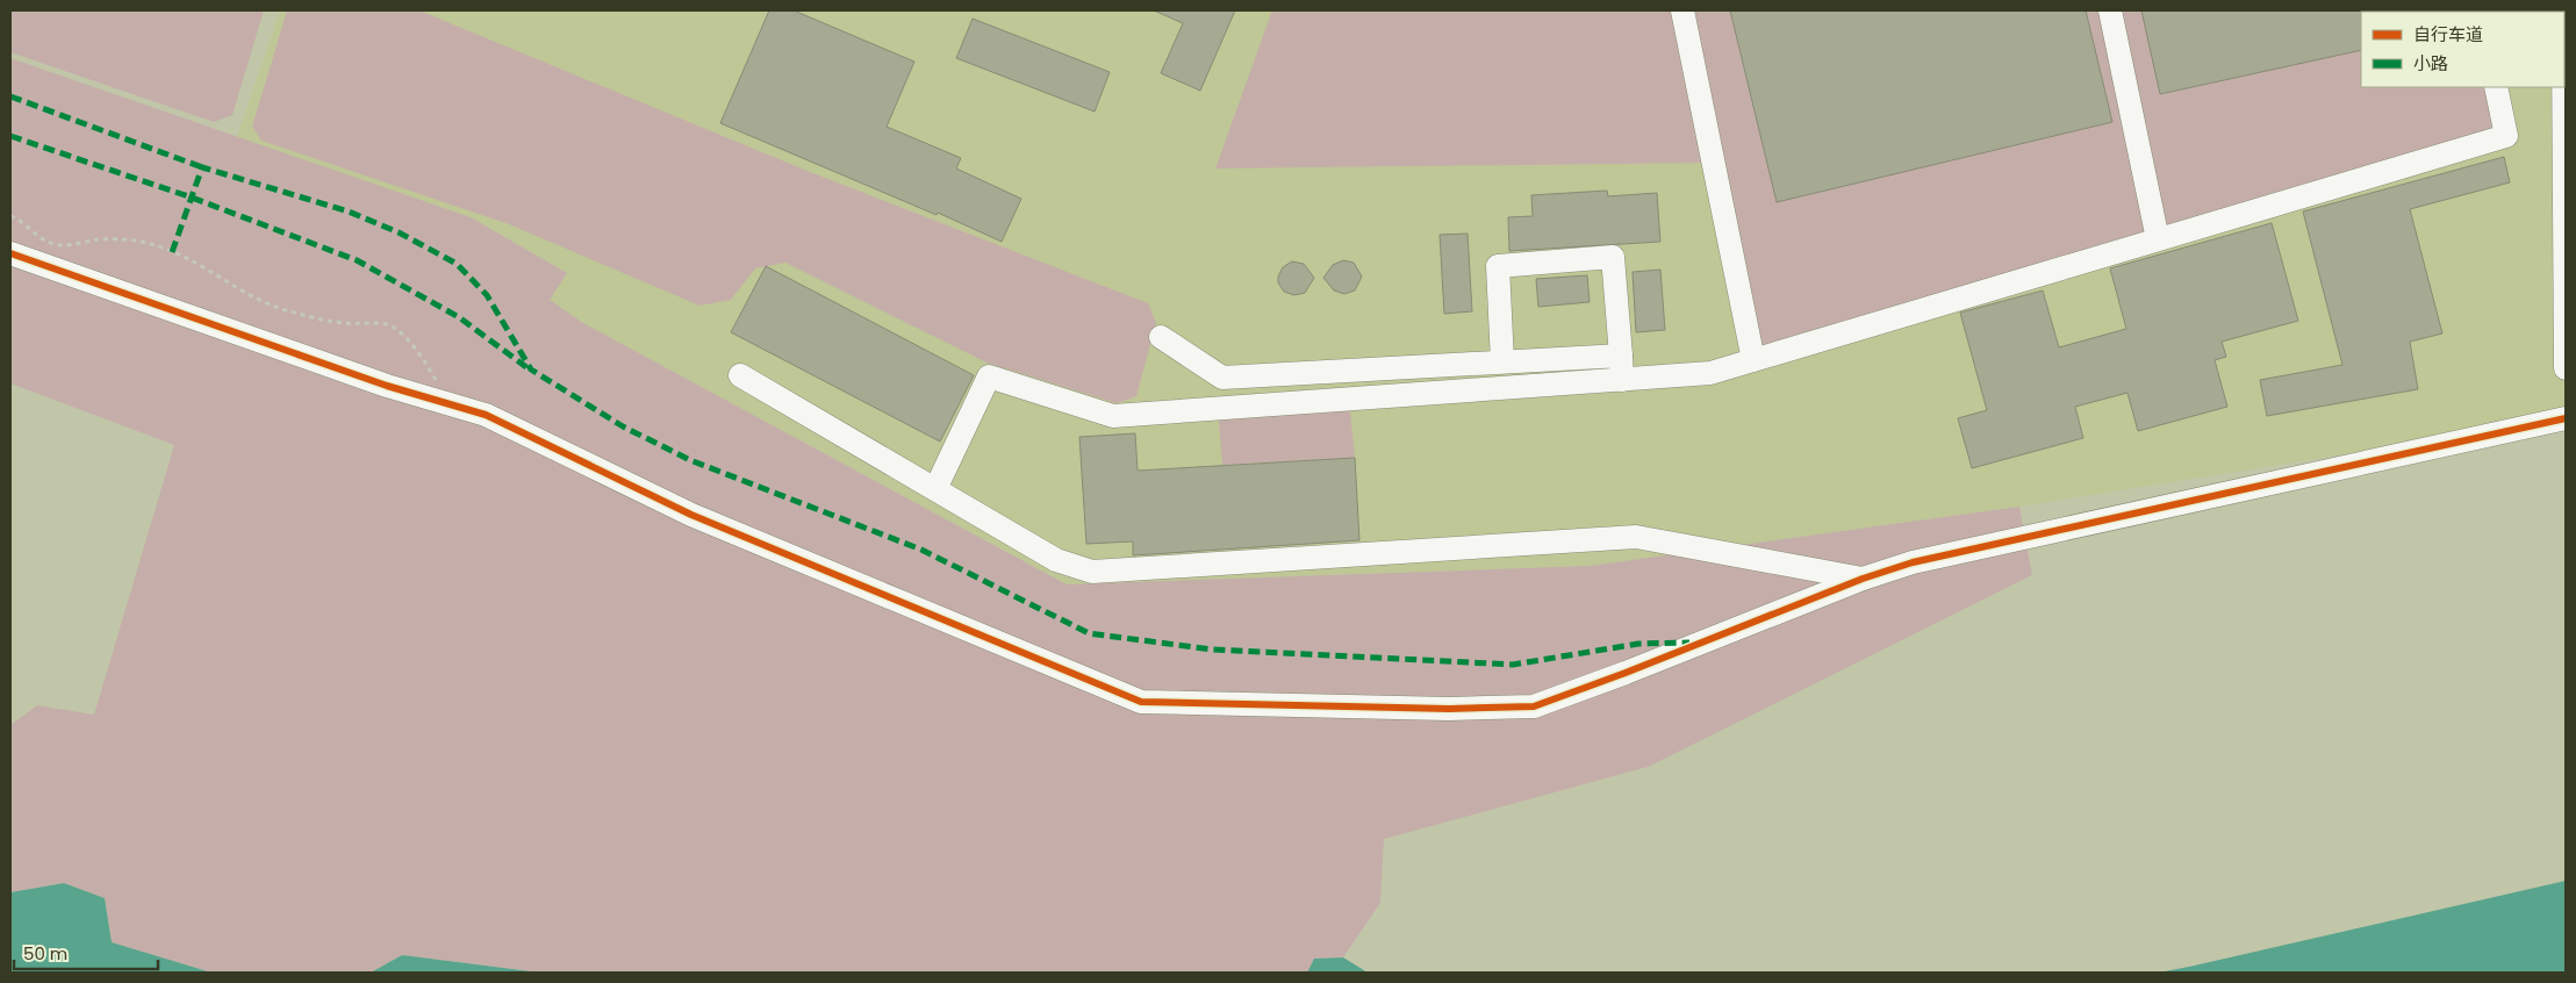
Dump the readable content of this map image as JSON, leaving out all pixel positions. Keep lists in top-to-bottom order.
{
  "legend": ["自行车道", "小路"],
  "scale_bar": "50 m"
}
